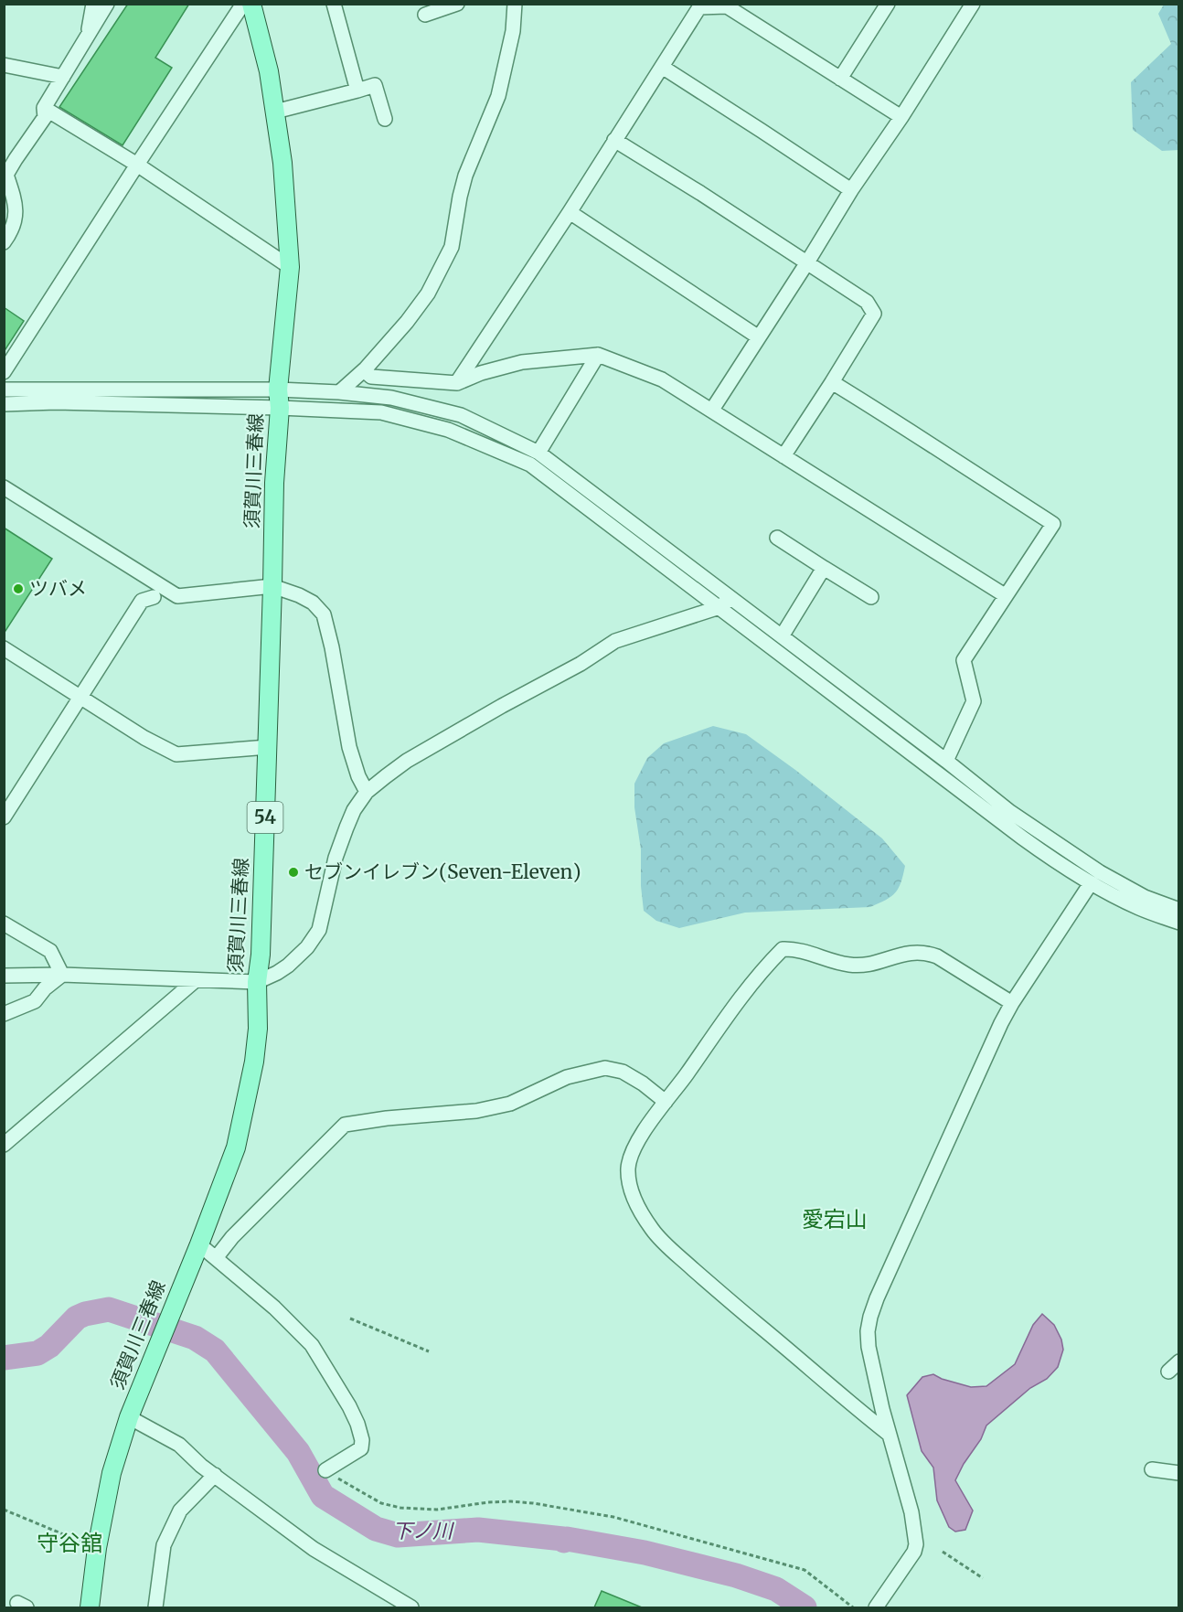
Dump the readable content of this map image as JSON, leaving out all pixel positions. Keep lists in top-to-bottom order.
{
  "streets": {
    "main road": ["須賀川三春線", "54"]
  },
  "districts": ["愛宕山", "守谷舘"],
  "water": ["下ノ川"],
  "places": ["ツバメ", "セブンイレブン(Seven-Eleven)"]
}
